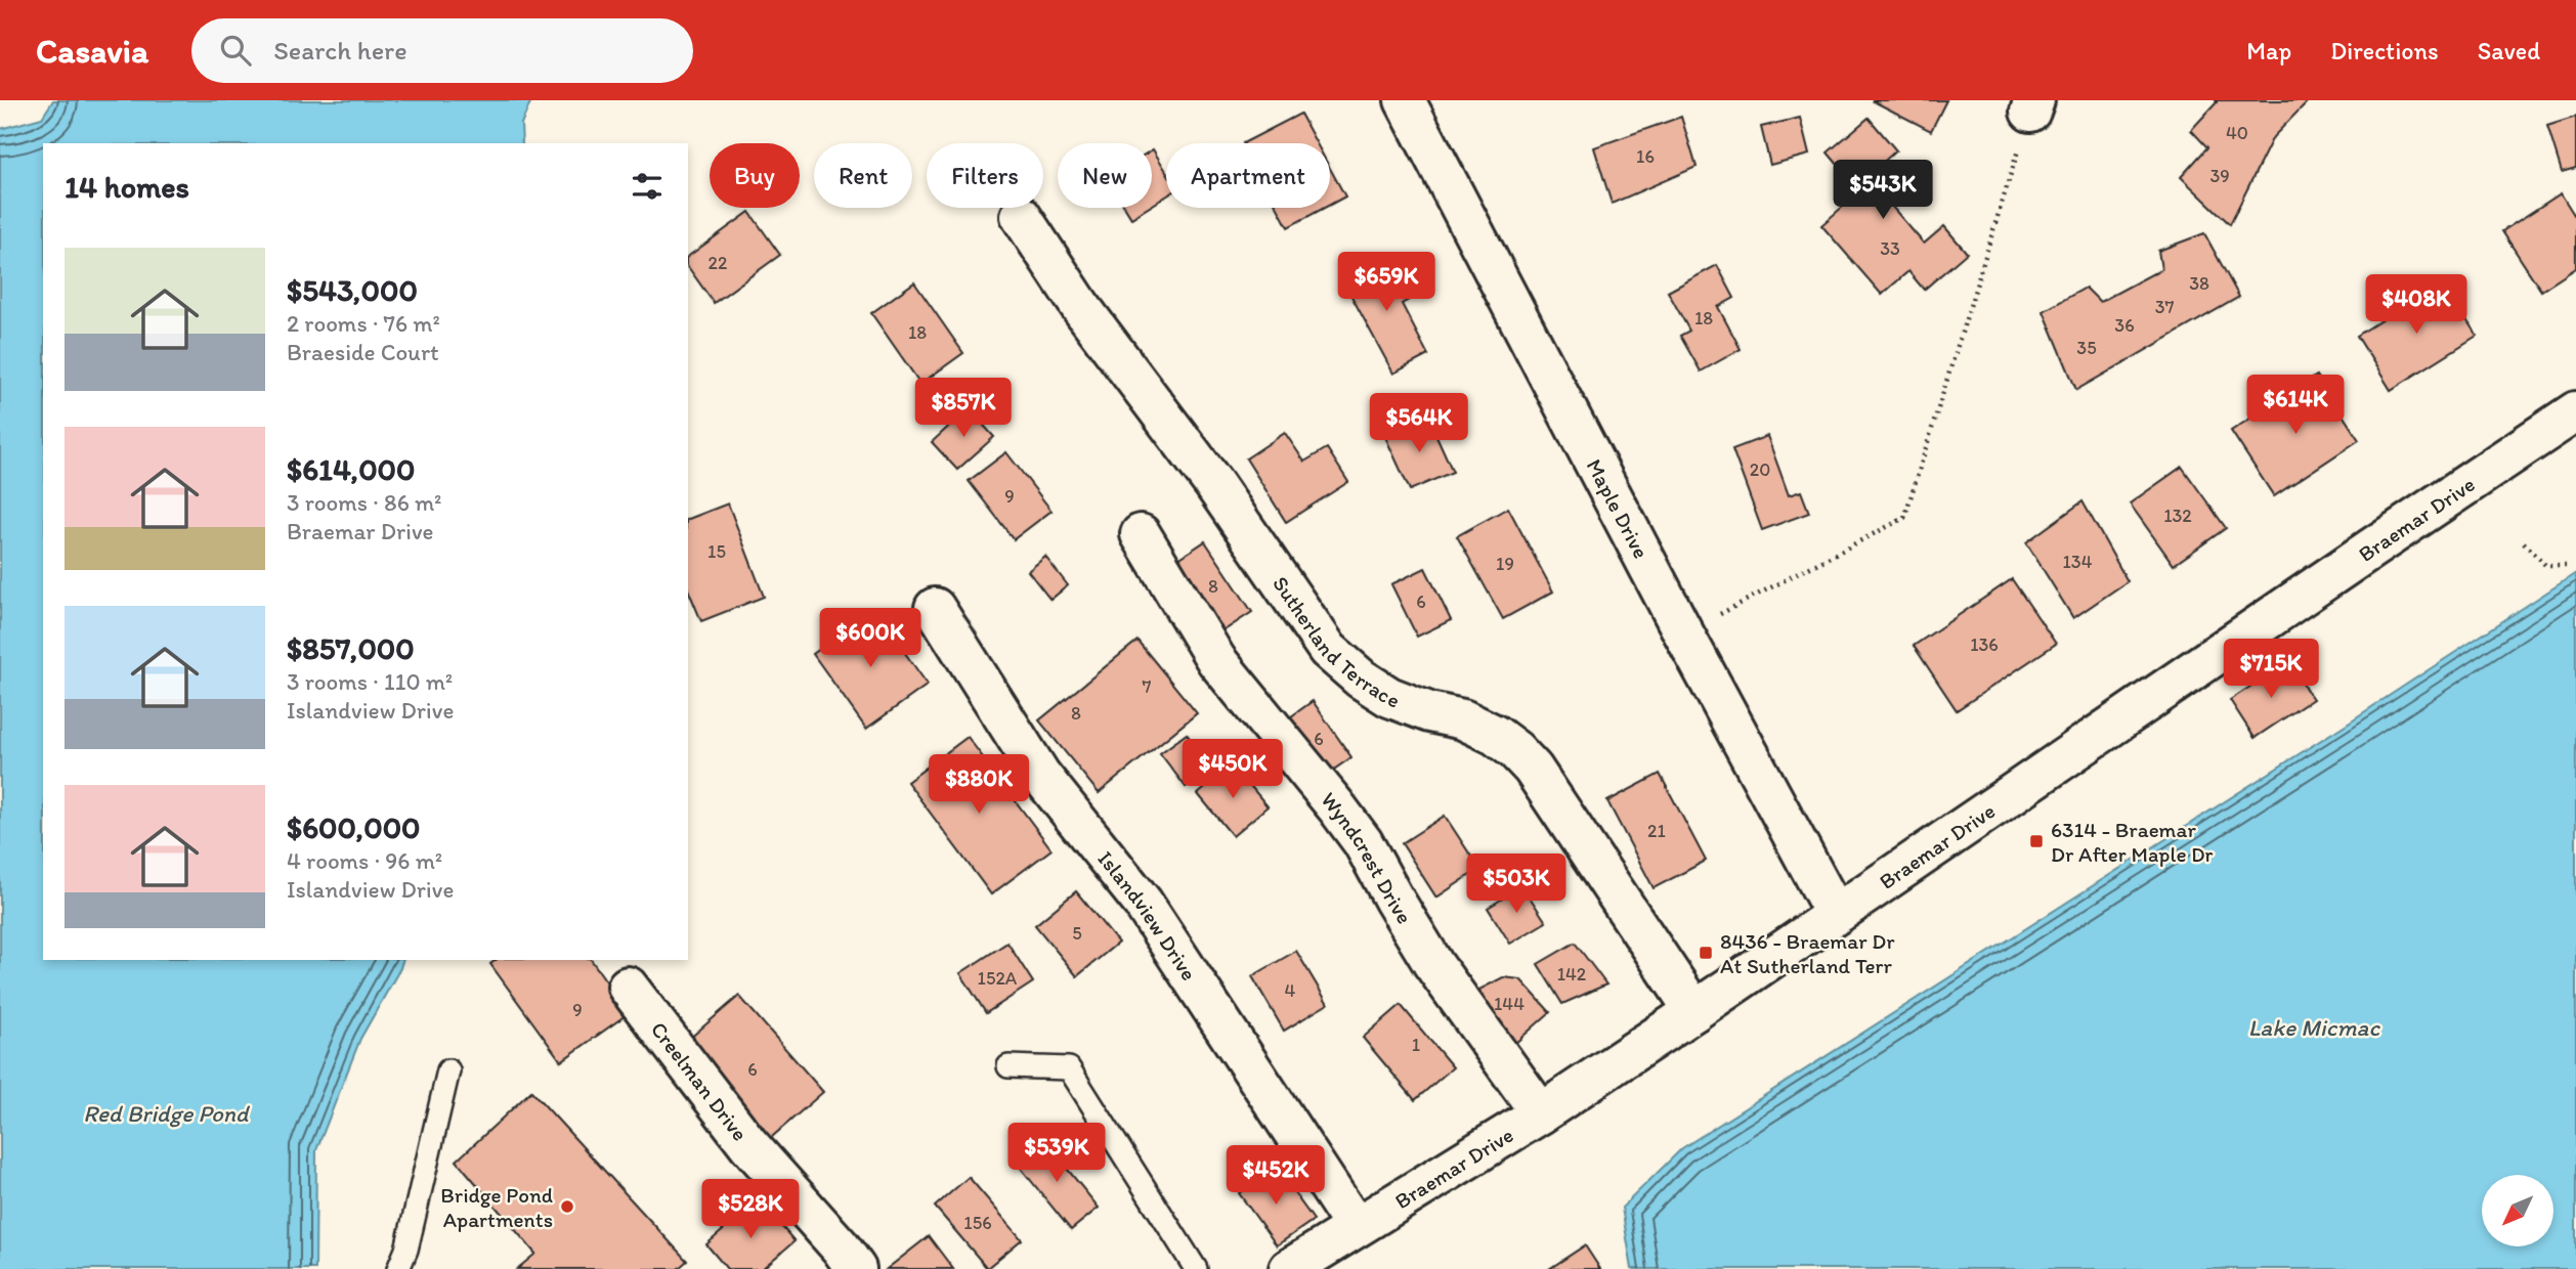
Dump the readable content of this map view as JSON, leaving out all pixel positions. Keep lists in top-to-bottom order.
{
  "streets": {
    "street": [
      "Maple Drive",
      "Braemar Drive",
      "Sutherland Terrace",
      "Wyndcrest Drive",
      "Islandview Drive",
      "Creelman Drive"
    ]
  },
  "crossings": [
    ["Maple Drive", "Braemar Drive"],
    ["Braemar Drive", "Sutherland Terrace"],
    ["Braemar Drive", "Wyndcrest Drive"],
    ["Braemar Drive", "Islandview Drive"]
  ],
  "water": ["Lake Micmac", "Red Bridge Pond"],
  "places": {
    "transit": ["6314 - Braemar Dr After Maple Dr", "8436 - Braemar Dr At Sutherland Terr"],
    "other": ["Bridge Pond Apartments"]
  },
  "house_numbers": [
    "40",
    "16",
    "39",
    "33",
    "22",
    "38",
    "37",
    "18",
    "36",
    "18",
    "35",
    "20",
    "9",
    "132",
    "15",
    "134",
    "19",
    "8",
    "6",
    "136",
    "7",
    "8",
    "6",
    "21",
    "5",
    "142",
    "152A",
    "4",
    "144",
    "9",
    "1",
    "6",
    "156"
  ],
  "north": "bottom left",
  "page": {
    "header": "Casavia",
    "search": "Search here",
    "nav": ["Map", "Directions", "Saved"],
    "chip": [
      "Buy",
      "Rent",
      "Filters",
      "New",
      "Apartment"
    ],
    "heading": "14 homes",
    "price": [
      "$543K",
      "$659K",
      "$408K",
      "$614K",
      "$857K",
      "$564K",
      "$600K",
      "$715K",
      "$450K",
      "$880K",
      "$503K",
      "$539K",
      "$452K",
      "$528K"
    ],
    "list": [
      {
        "name": "$543,000",
        "note": "2 rooms · 76 m² · Braeside Court"
      },
      {
        "name": "$614,000",
        "note": "3 rooms · 86 m² · Braemar Drive"
      },
      {
        "name": "$857,000",
        "note": "3 rooms · 110 m² · Islandview Drive"
      },
      {
        "name": "$600,000",
        "note": "4 rooms · 96 m² · Islandview Drive"
      }
    ]
  }
}
